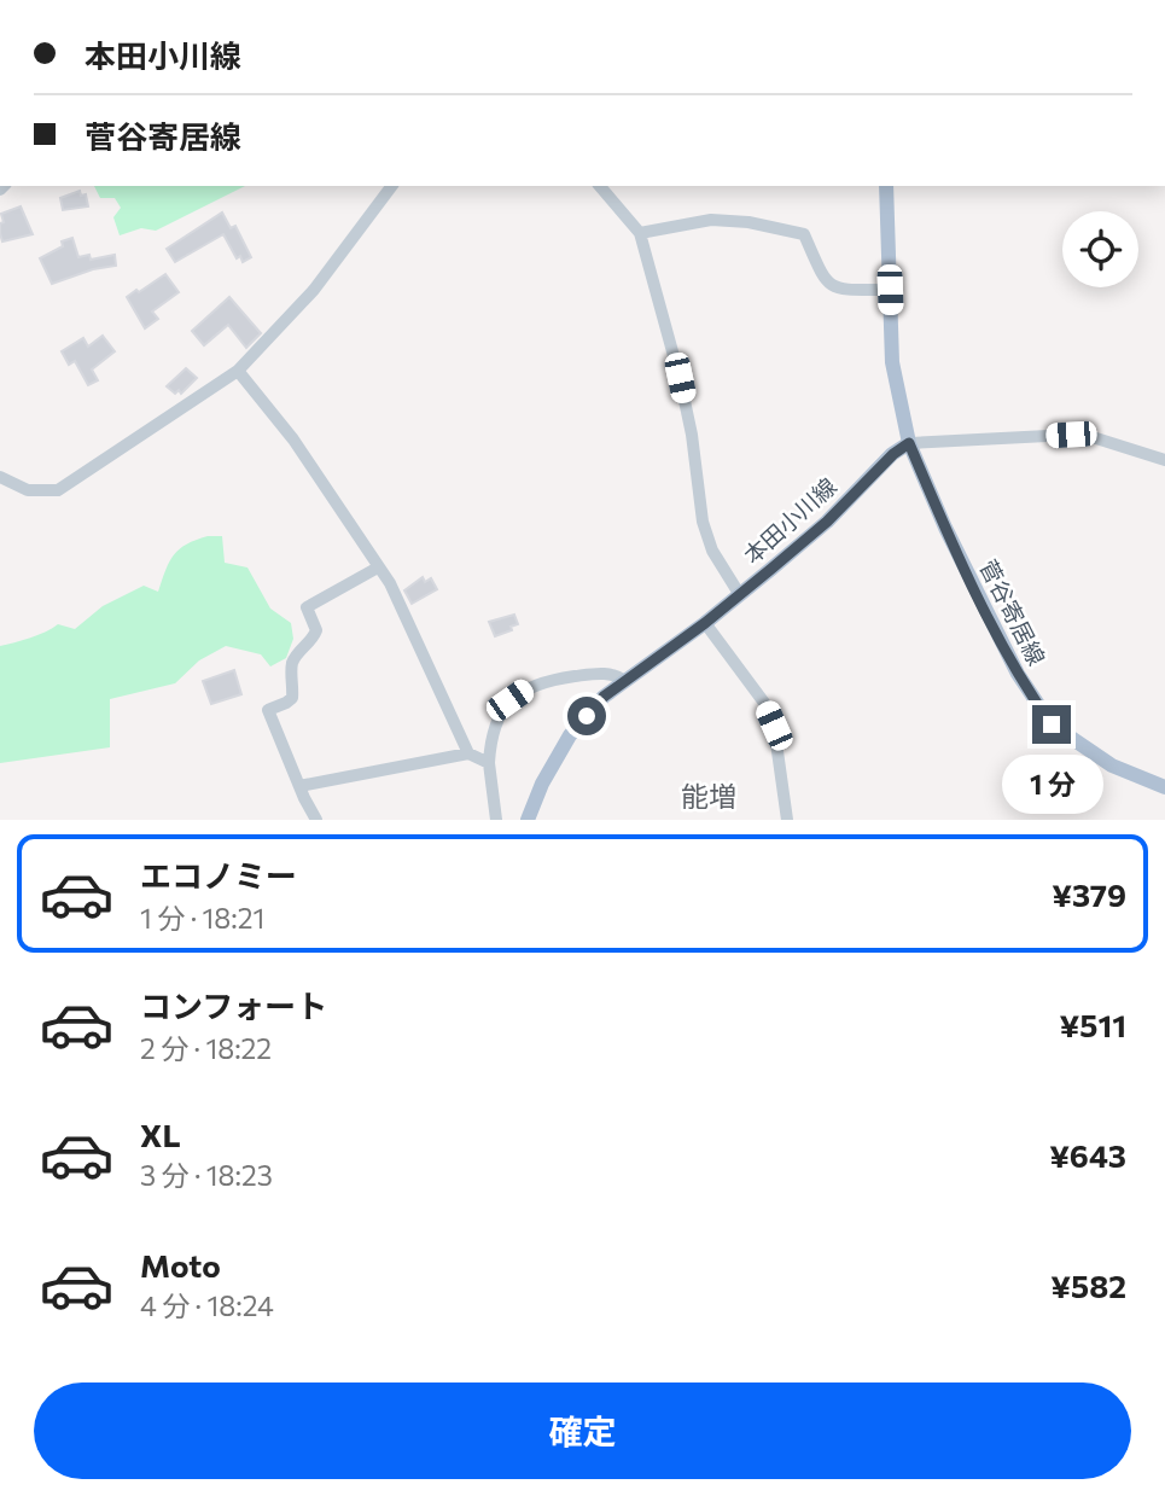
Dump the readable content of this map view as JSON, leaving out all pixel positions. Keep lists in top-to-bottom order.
{
  "streets": {
    "main road": ["本田小川線", "菅谷寄居線"]
  },
  "crossings": [
    ["本田小川線", "菅谷寄居線"]
  ],
  "districts": ["能増"],
  "page": {
    "banner": ["本田小川線", "菅谷寄居線"],
    "bubble": "1 分",
    "list": [
      {
        "name": "エコノミー",
        "note": "1 分 · 18:21",
        "value": "¥379"
      },
      {
        "name": "コンフォート",
        "note": "2 分 · 18:22",
        "value": "¥511"
      },
      {
        "name": "XL",
        "note": "3 分 · 18:23",
        "value": "¥643"
      },
      {
        "name": "Moto",
        "note": "4 分 · 18:24",
        "value": "¥582"
      }
    ],
    "buttons": "確定"
  }
}
